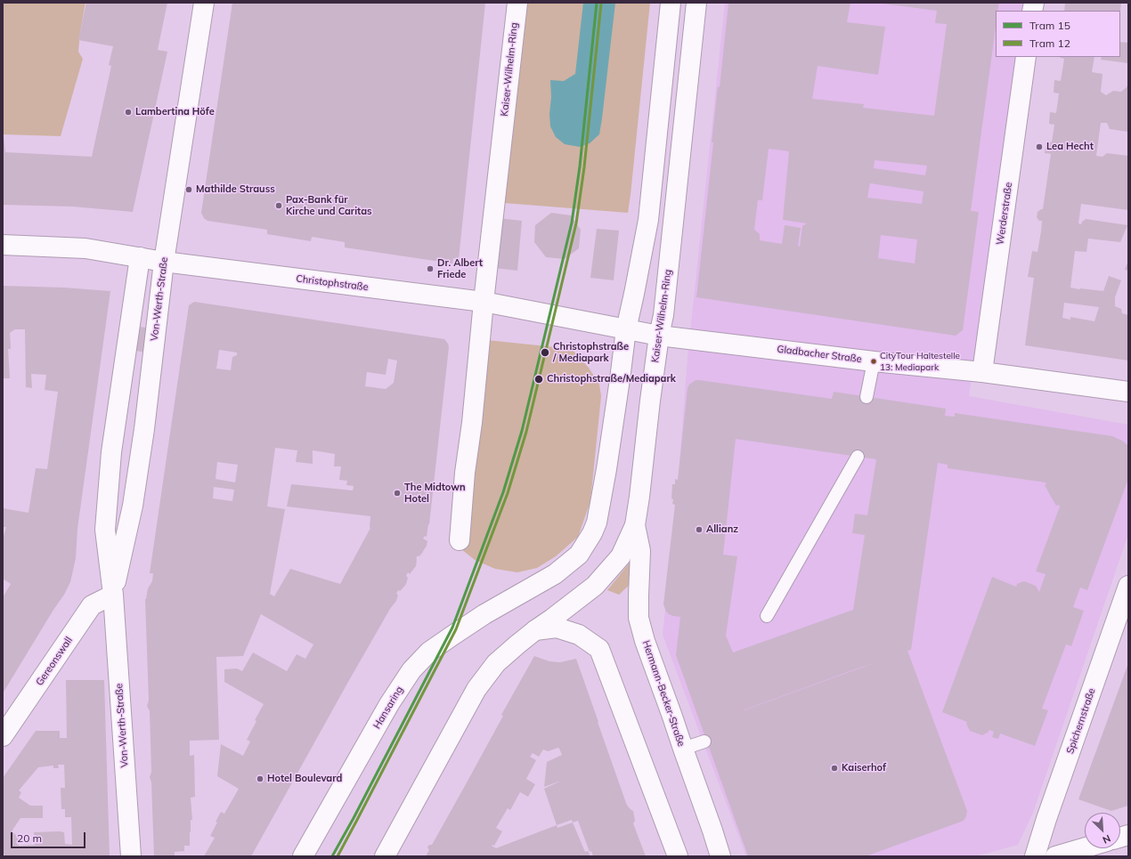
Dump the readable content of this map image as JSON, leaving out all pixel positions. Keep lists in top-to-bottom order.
{
  "streets": {
    "street": [
      "Kaiser-Wilhelm-Ring",
      "Werderstraße",
      "Christophstraße",
      "Von-Werth-Straße",
      "Gladbacher Straße",
      "Gereonswall",
      "Hermann-Becker-Straße",
      "Hansaring",
      "Spichernstraße"
    ]
  },
  "crossings": [
    ["Kaiser-Wilhelm-Ring", "Christophstraße"],
    ["Kaiser-Wilhelm-Ring", "Gladbacher Straße"],
    ["Kaiser-Wilhelm-Ring", "Hermann-Becker-Straße"],
    ["Werderstraße", "Gladbacher Straße"],
    ["Christophstraße", "Von-Werth-Straße"],
    ["Christophstraße", "Gladbacher Straße"],
    ["Christophstraße", "Hansaring"],
    ["Von-Werth-Straße", "Gereonswall"]
  ],
  "places": [
    "Lambertina Höfe",
    "Lea Hecht",
    "Mathilde Strauss",
    "Pax-Bank für Kirche und Caritas",
    "Dr. Albert Friede",
    "Christophstraße / Mediapark",
    "CityTour Haltestelle 13: Mediapark",
    "Christophstraße/Mediapark",
    "The Midtown Hotel",
    "Allianz",
    "Kaiserhof",
    "Hotel Boulevard"
  ],
  "lines": ["tram line 15", "tram line 12"],
  "legend": ["Tram 15", "Tram 12"],
  "scale_bar": "20 m",
  "north": "bottom right"
}
